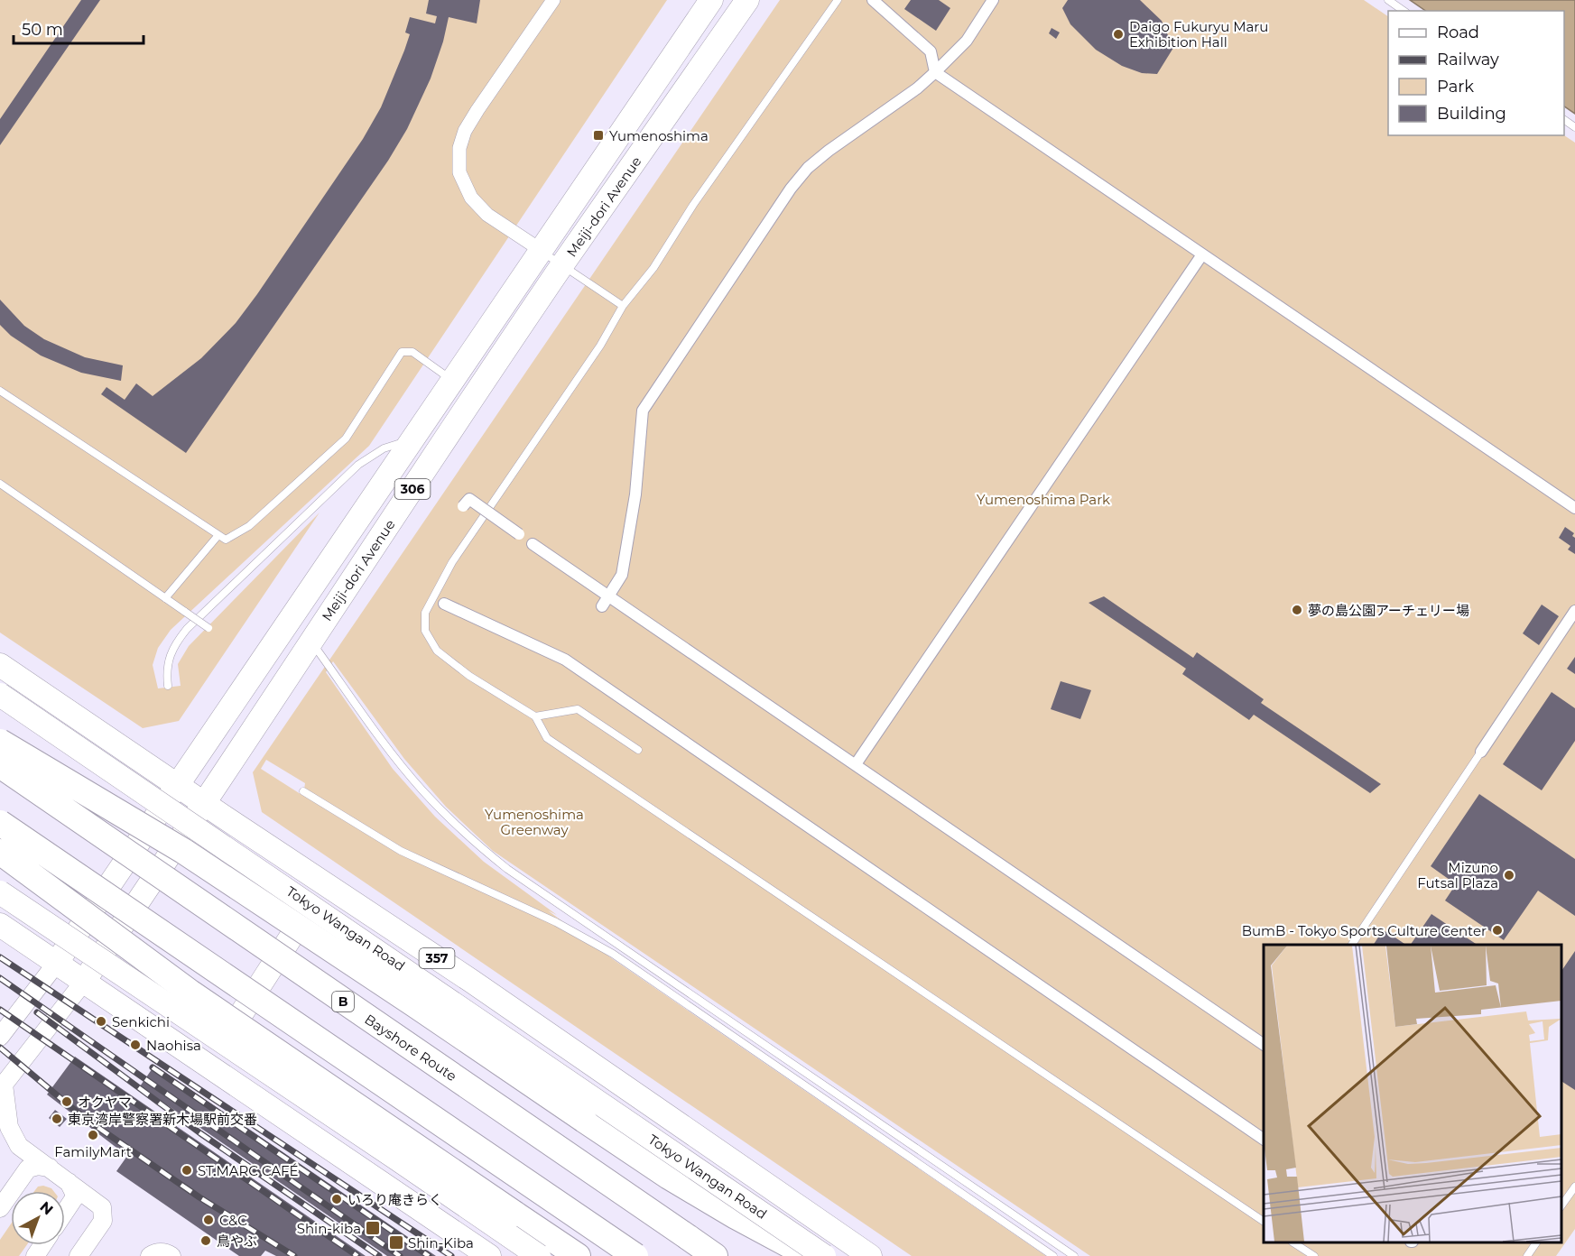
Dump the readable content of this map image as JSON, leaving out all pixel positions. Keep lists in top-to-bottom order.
{
  "streets": {
    "highway": ["B", "Bayshore Route"],
    "main road": [
      "Meiji-dori Avenue",
      "306",
      "Tokyo Wangan Road",
      "357"
    ]
  },
  "crossings": [
    ["Meiji-dori Avenue", "357"]
  ],
  "parks": ["Yumenoshima Park", "Yumenoshima Greenway"],
  "places": {
    "other": [
      "Daigo Fukuryu Maru Exhibition Hall",
      "夢の島公園アーチェリー場",
      "Mizuno Futsal Plaza",
      "BumB - Tokyo Sports Culture Center",
      "Senkichi",
      "Naohisa",
      "オクヤマ",
      "東京湾岸警察署新木場駅前交番",
      "FamilyMart",
      "ST.MARC CAFÉ",
      "いろり庵きらく",
      "C&C",
      "鳥やぶ"
    ],
    "transit": ["Yumenoshima", "Shin-kiba", "Shin-Kiba"]
  },
  "legend": [
    "Road",
    "Railway",
    "Park",
    "Building"
  ],
  "scale_bar": "50 m",
  "north": "top right"
}
